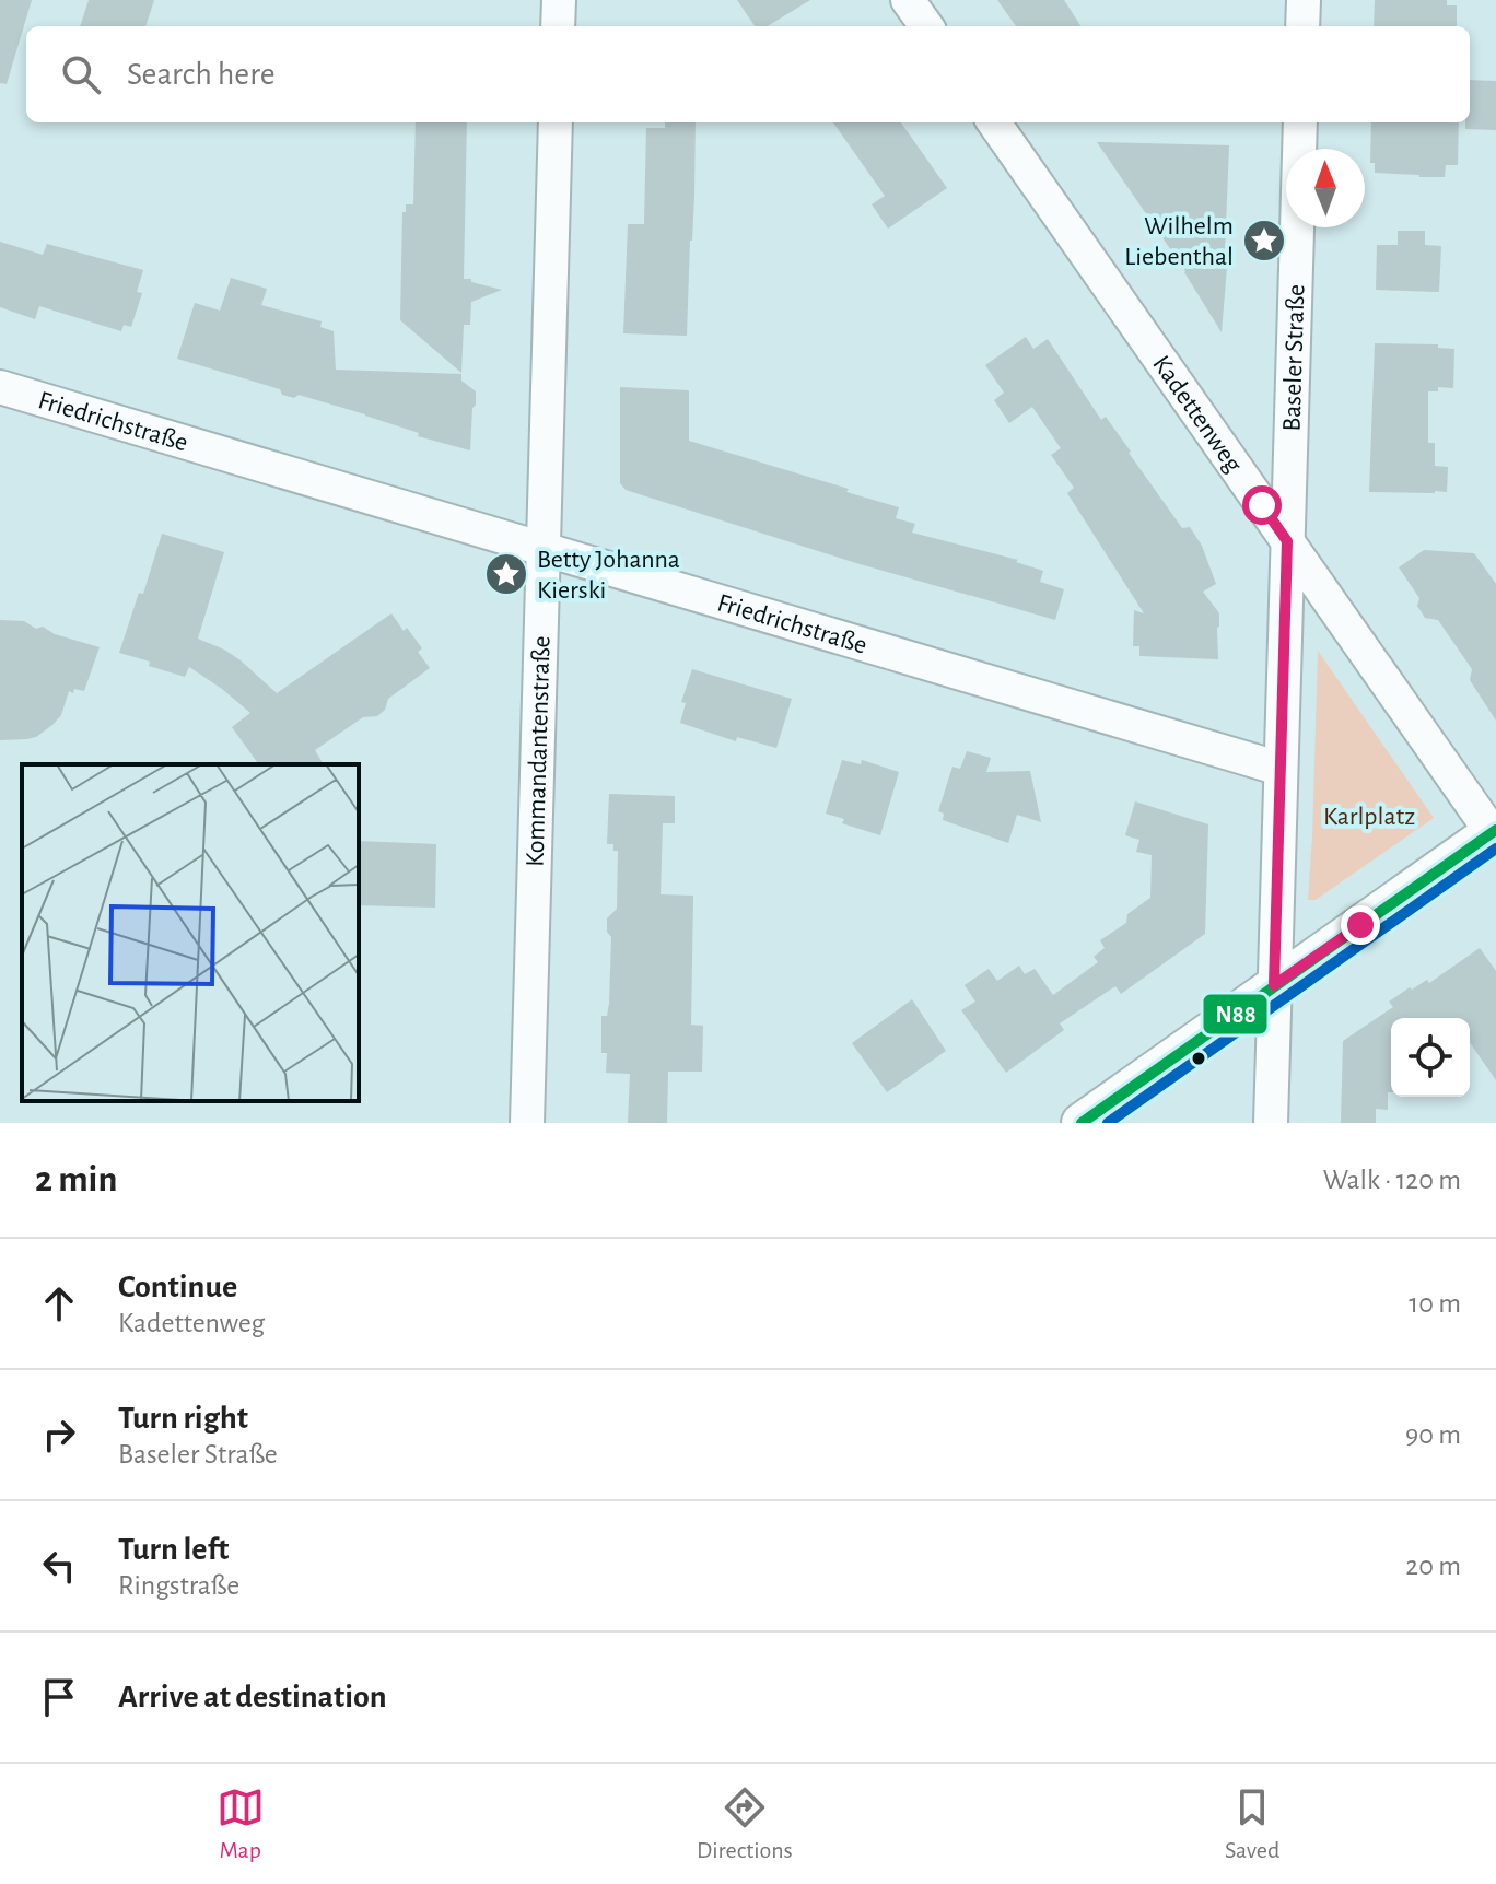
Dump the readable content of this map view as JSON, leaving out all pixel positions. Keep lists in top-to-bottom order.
{
  "streets": {
    "street": [
      "Baseler Straße",
      "Kadettenweg",
      "Friedrichstraße",
      "Kommandantenstraße"
    ]
  },
  "crossings": [
    ["Baseler Straße", "Kadettenweg"],
    ["Baseler Straße", "Friedrichstraße"],
    ["Friedrichstraße", "Kommandantenstraße"]
  ],
  "parks": ["Karlplatz"],
  "places": {
    "place": ["Wilhelm Liebenthal", "Betty Johanna Kierski"]
  },
  "lines": ["transit line N88"],
  "north": "top",
  "page": {
    "search": "Search here",
    "heading": ["2 min", "Walk · 120 m"],
    "list": [
      ["Continue", "Kadettenweg", "10 m"],
      ["Turn right", "Baseler Straße", "90 m"],
      ["Turn left", "Ringstraße", "20 m"],
      "Arrive at destination"
    ],
    "nav": ["Map", "Directions", "Saved"]
  }
}
